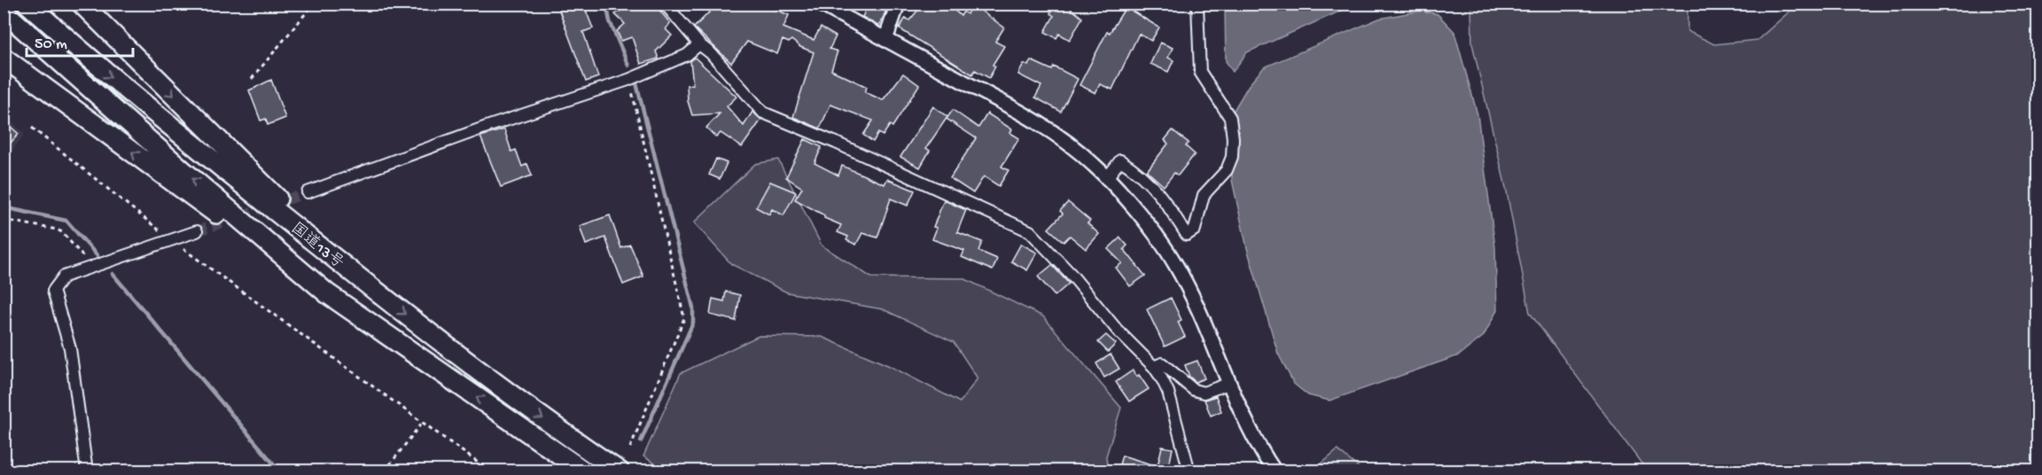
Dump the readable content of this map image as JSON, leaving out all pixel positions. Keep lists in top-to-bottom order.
{
  "streets": {
    "highway": ["国道13号"]
  },
  "scale_bar": "50 m"
}
